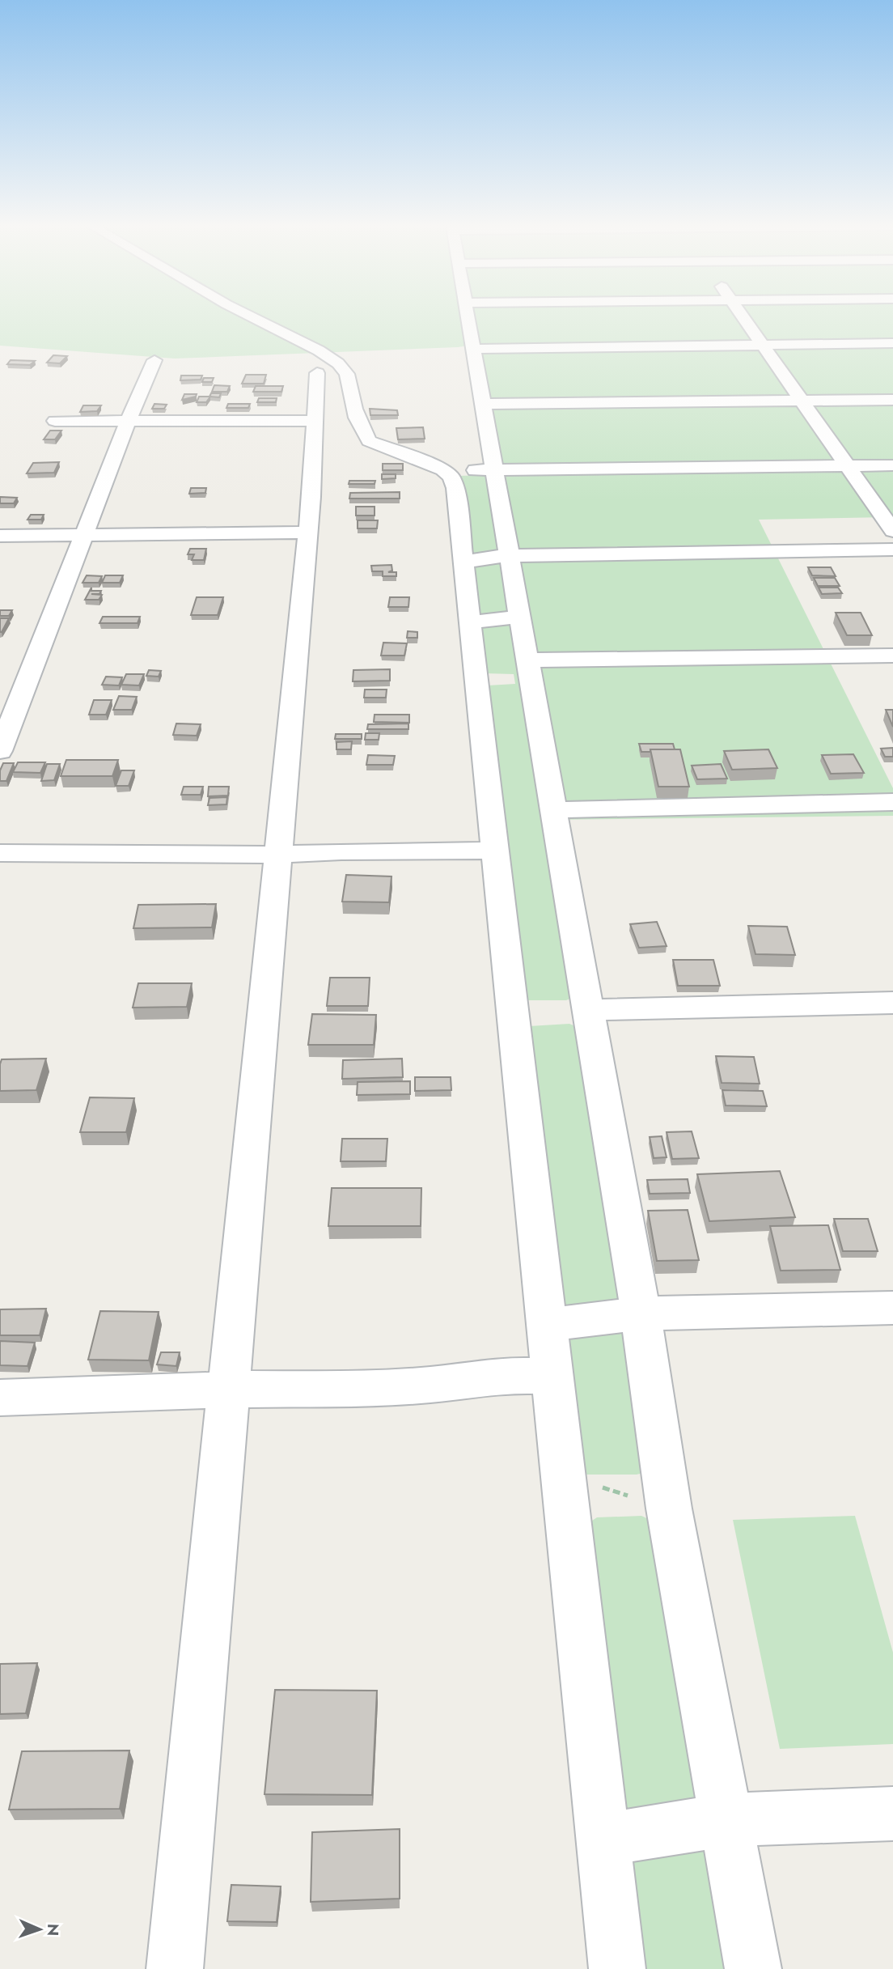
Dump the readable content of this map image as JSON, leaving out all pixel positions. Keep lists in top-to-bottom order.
{
  "north": "right"
}
